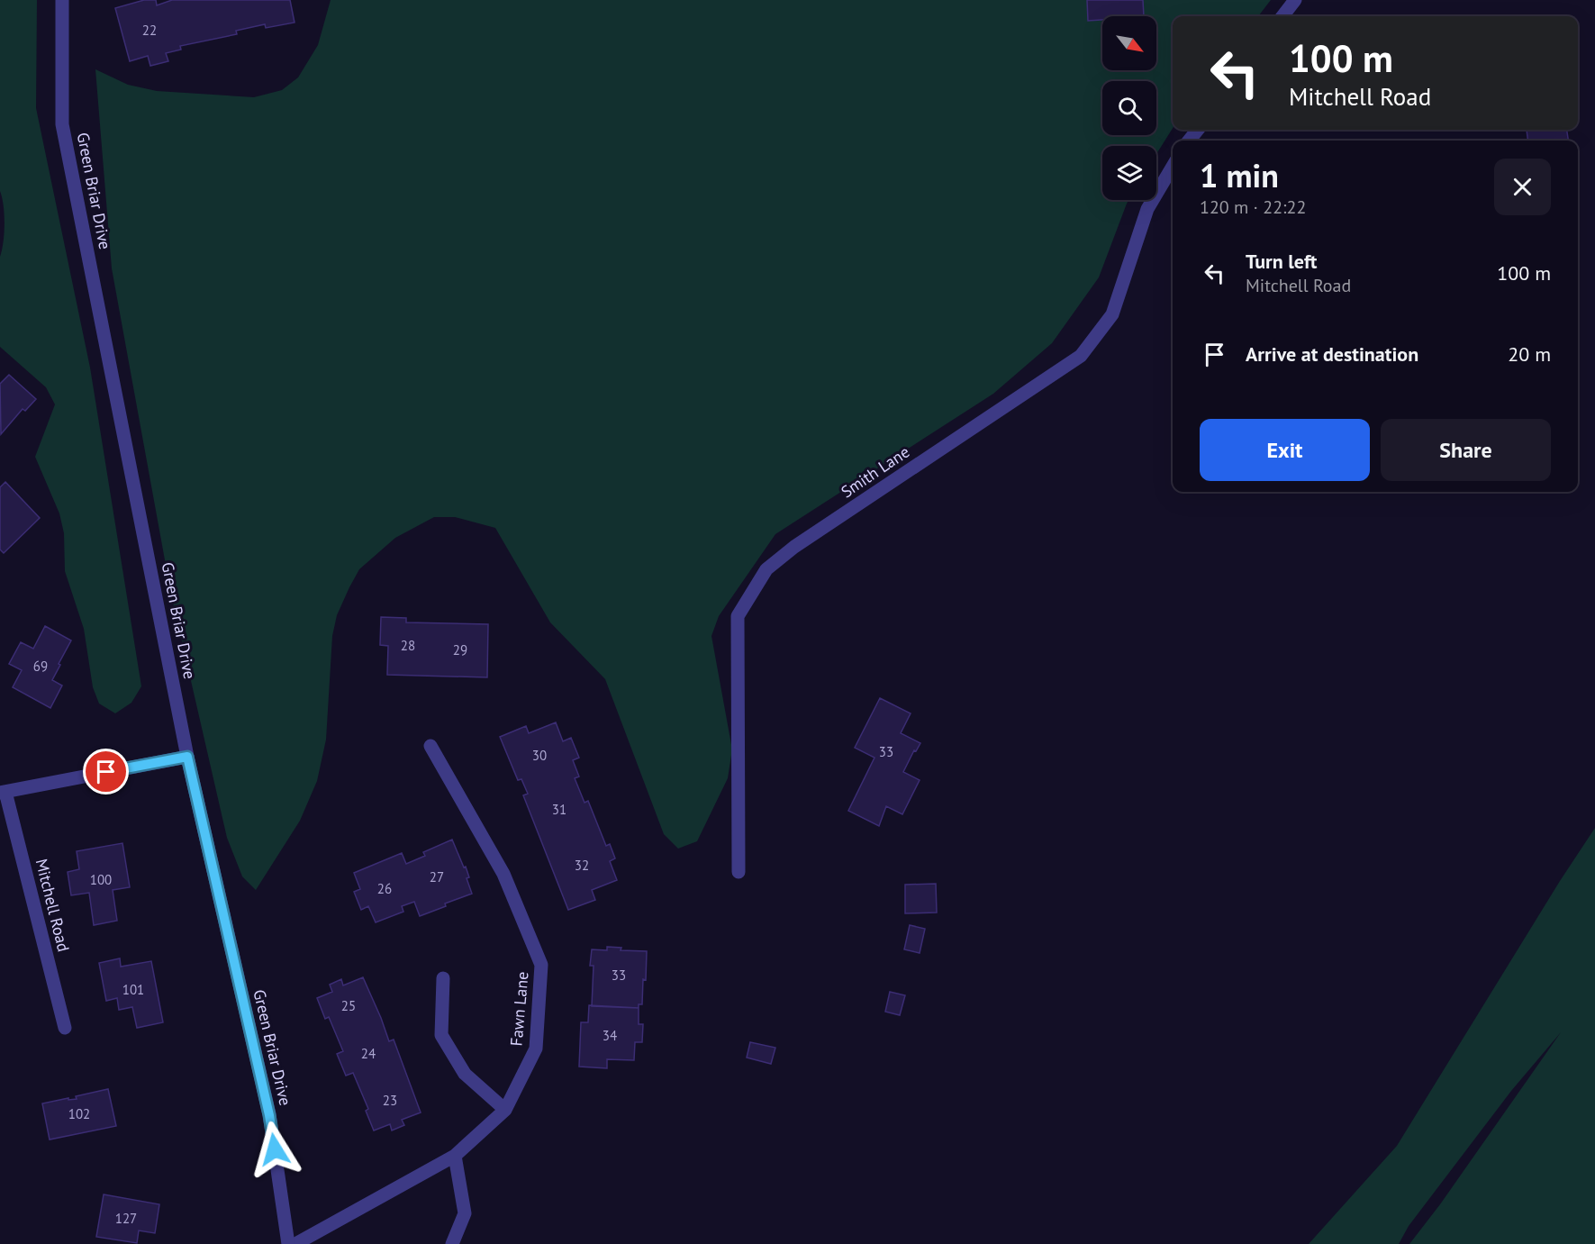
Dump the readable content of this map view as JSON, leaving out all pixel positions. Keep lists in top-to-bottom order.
{
  "streets": {
    "street": [
      "Green Briar Drive",
      "Smith Lane",
      "Mitchell Road",
      "Fawn Lane"
    ]
  },
  "crossings": [
    ["Green Briar Drive", "Mitchell Road"]
  ],
  "house_numbers": [
    "22",
    "28",
    "29",
    "69",
    "33",
    "30",
    "31",
    "32",
    "27",
    "100",
    "26",
    "33",
    "101",
    "25",
    "34",
    "24",
    "23",
    "102",
    "127"
  ],
  "north": "bottom right",
  "page": {
    "turn": ["100 m", "Mitchell Road"],
    "heading": ["1 min", "120 m · 22:22"],
    "list": [
      {
        "name": "Turn left",
        "note": "Mitchell Road",
        "value": "100 m"
      },
      {
        "name": "Arrive at destination",
        "value": "20 m"
      }
    ],
    "buttons": ["Exit", "Share"]
  }
}
